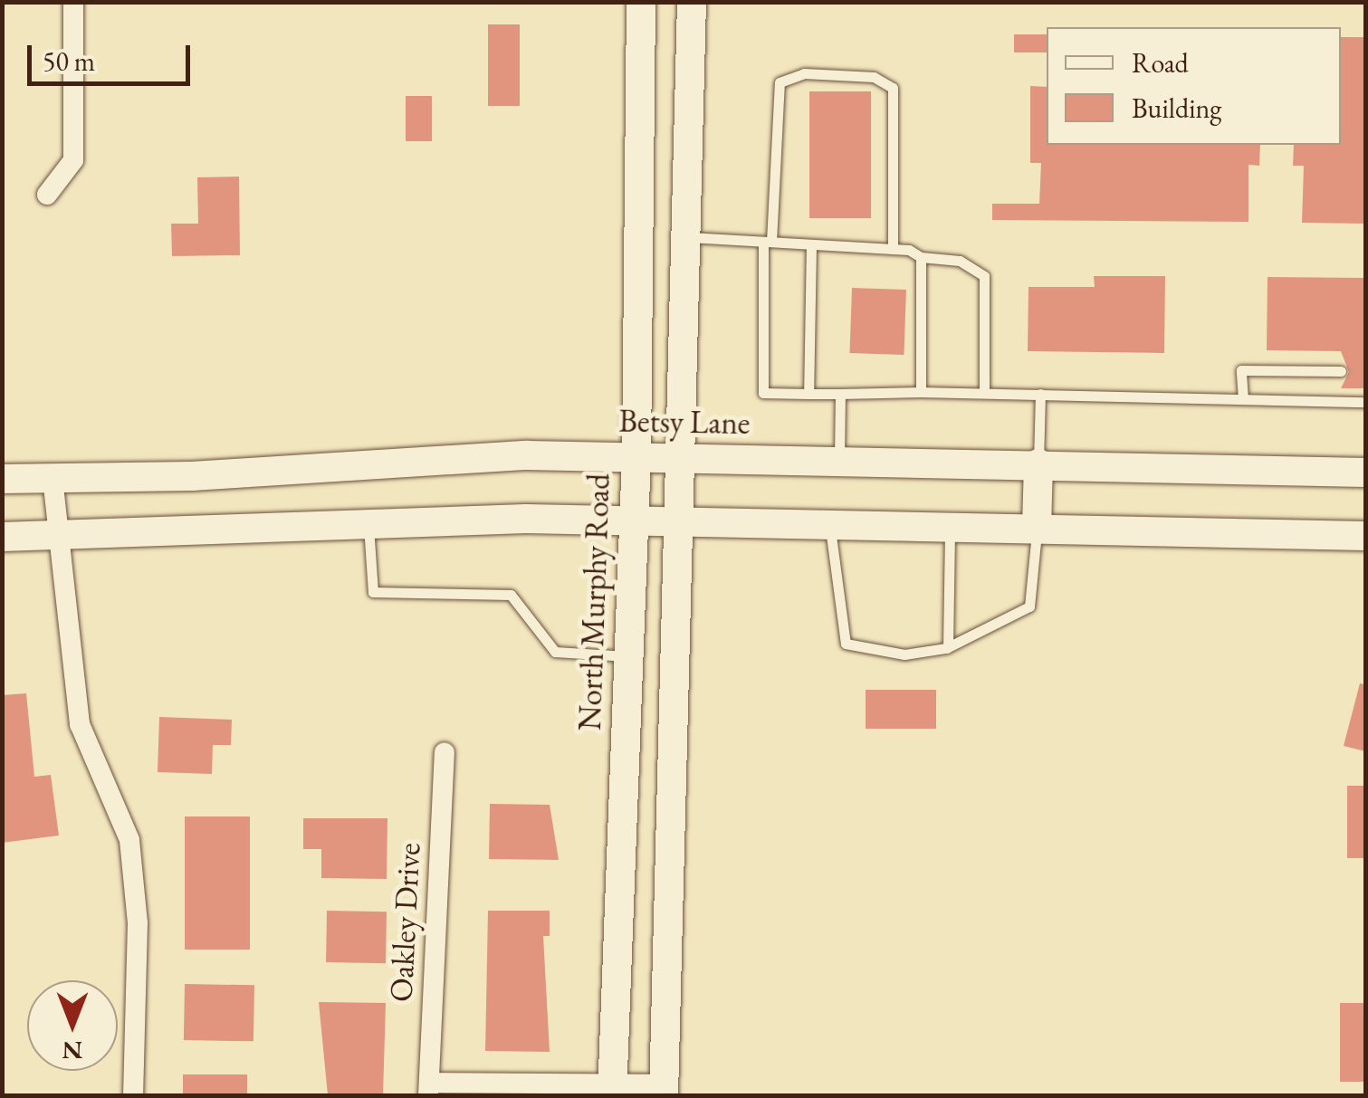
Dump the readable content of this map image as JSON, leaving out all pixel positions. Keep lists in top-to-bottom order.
{
  "streets": {
    "main road": ["Betsy Lane", "North Murphy Road"],
    "street": ["Oakley Drive"]
  },
  "crossings": [
    ["Betsy Lane", "North Murphy Road"]
  ],
  "legend": ["Road", "Building"],
  "scale_bar": "50 m",
  "north": "bottom"
}
